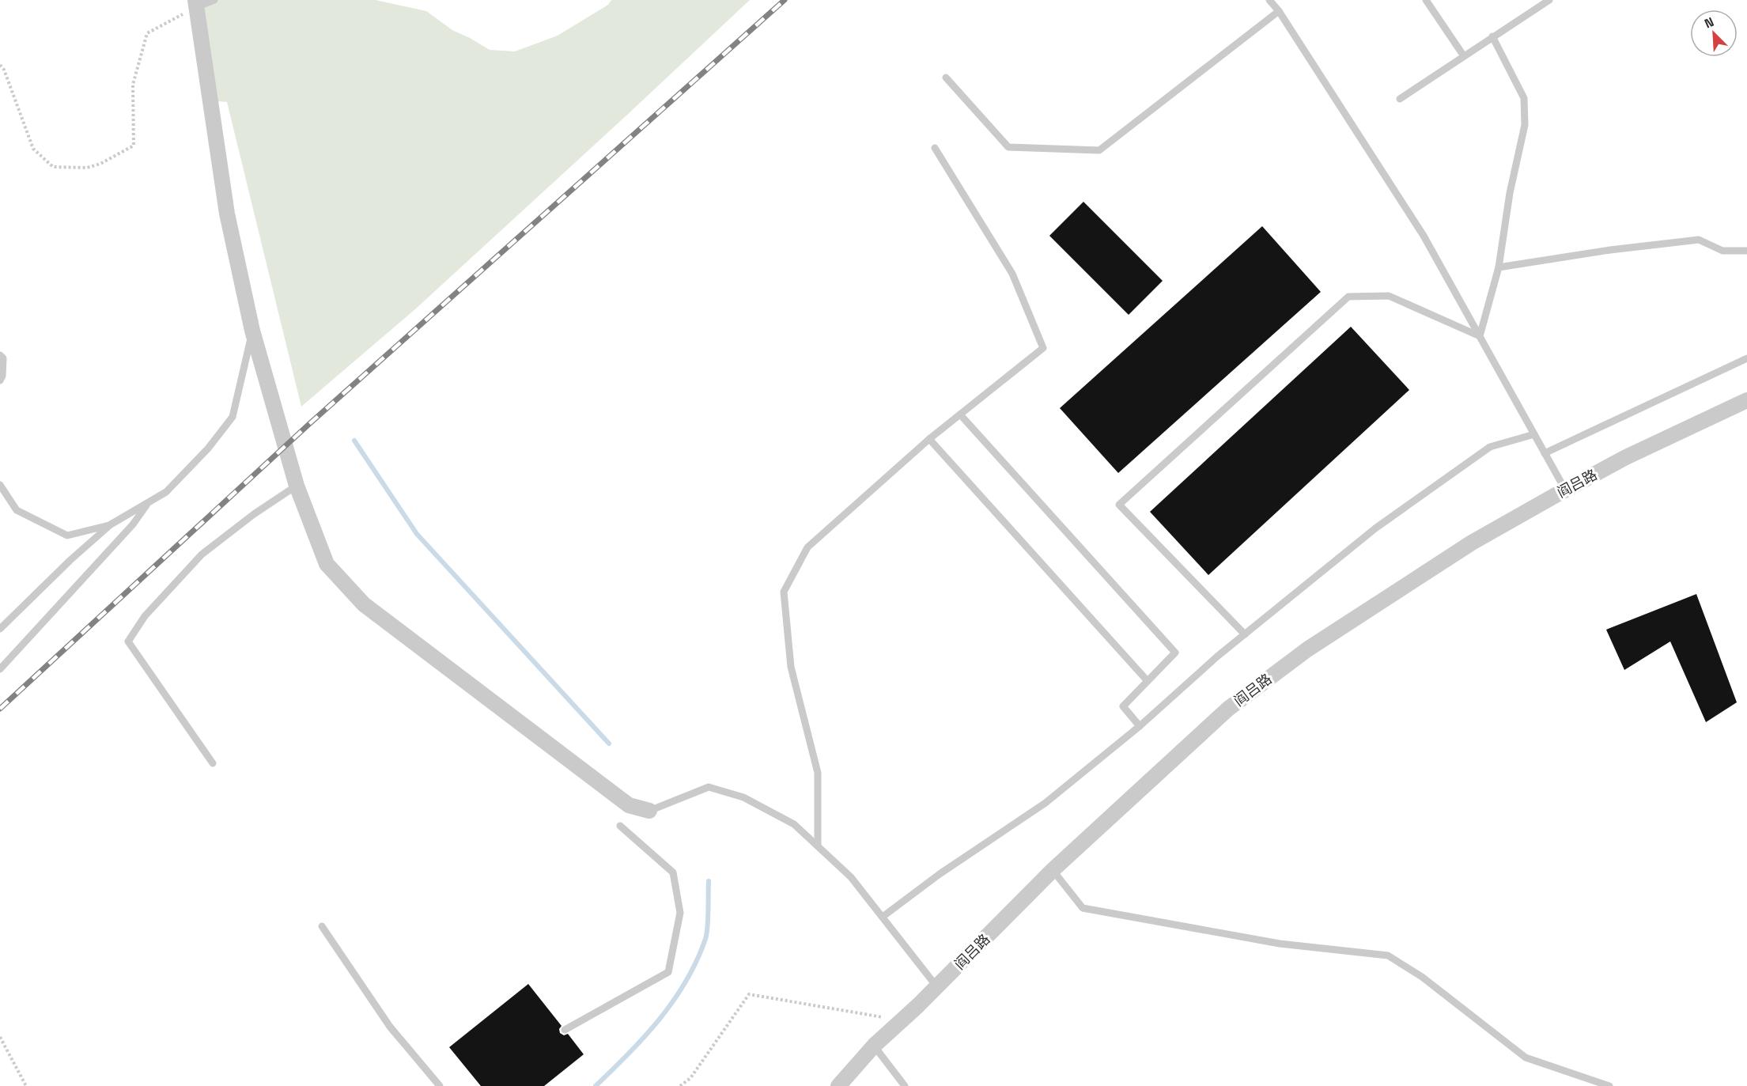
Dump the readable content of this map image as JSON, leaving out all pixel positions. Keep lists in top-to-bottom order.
{
  "streets": {
    "street": ["阎吕路"]
  },
  "north": "top left"
}
